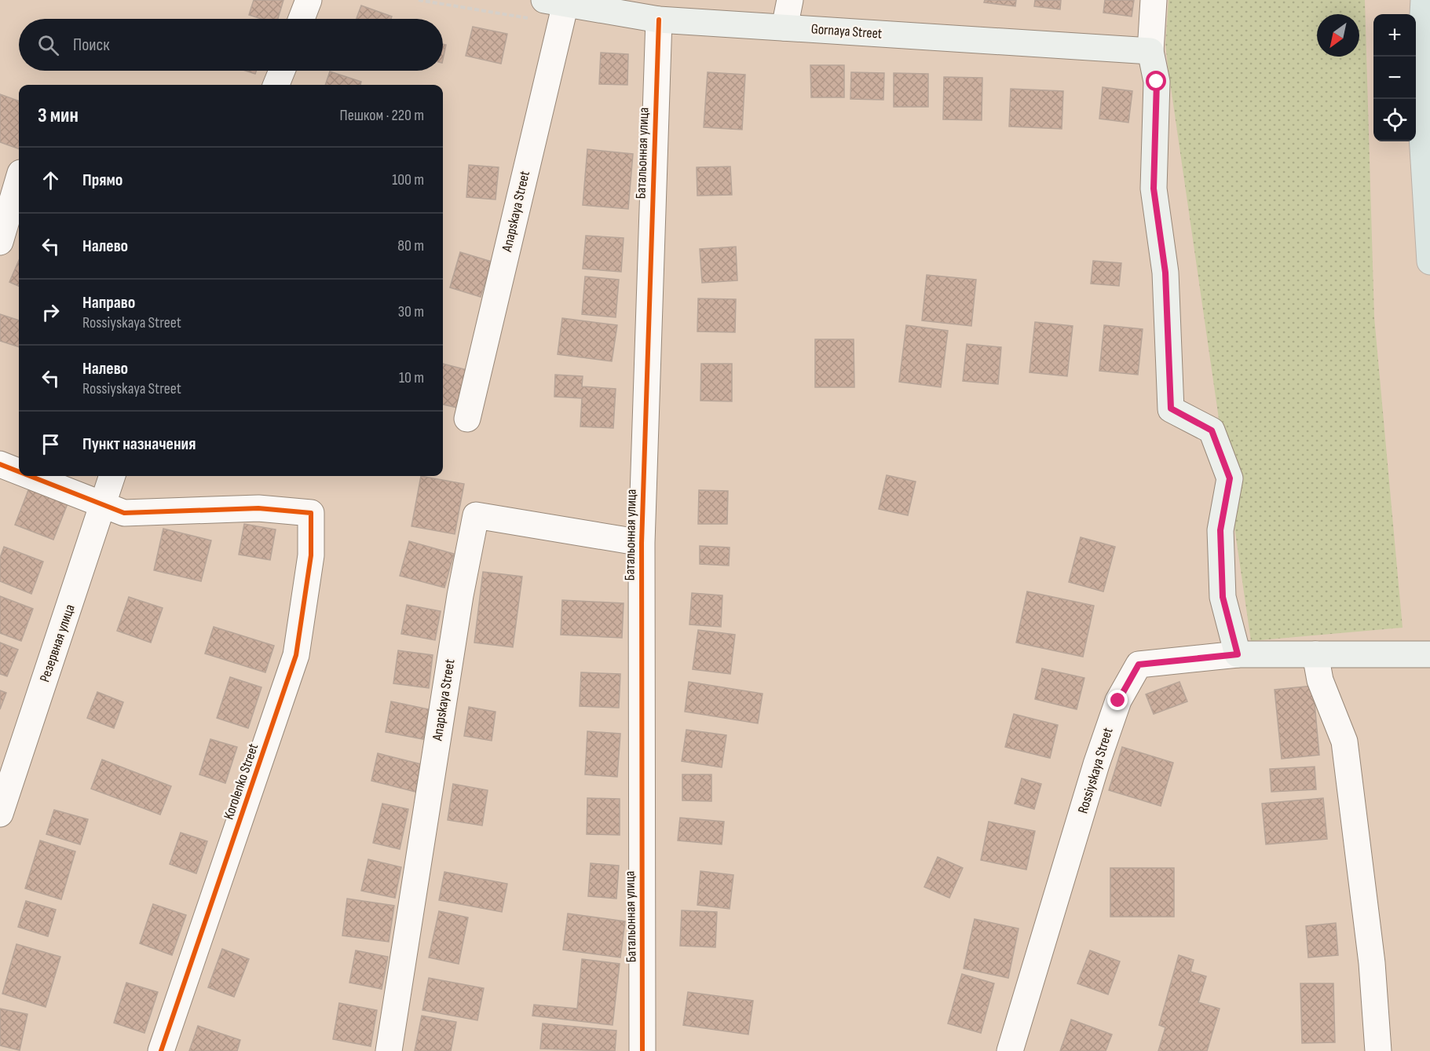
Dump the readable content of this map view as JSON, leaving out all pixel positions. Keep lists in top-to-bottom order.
{
  "streets": {
    "main road": ["Gornaya Street", "Rossiyskaya Street"],
    "street": [
      "Батальонная улица",
      "Anapskaya Street",
      "Резервная улица",
      "Korolenko Street"
    ]
  },
  "crossings": [
    ["Gornaya Street", "Батальонная улица"],
    ["Gornaya Street", "Anapskaya Street"],
    ["Батальонная улица", "Anapskaya Street"],
    ["Резервная улица", "Korolenko Street"]
  ],
  "north": "bottom left",
  "page": {
    "map_buttons": ["+", "−"],
    "search": "Поиск",
    "heading": ["3 мин", "Пешком · 220 m"],
    "list": [
      ["Прямо", "100 m"],
      ["Налево", "80 m"],
      ["Направо", "Rossiyskaya Street", "30 m"],
      ["Налево", "Rossiyskaya Street", "10 m"],
      "Пункт назначения"
    ]
  }
}
